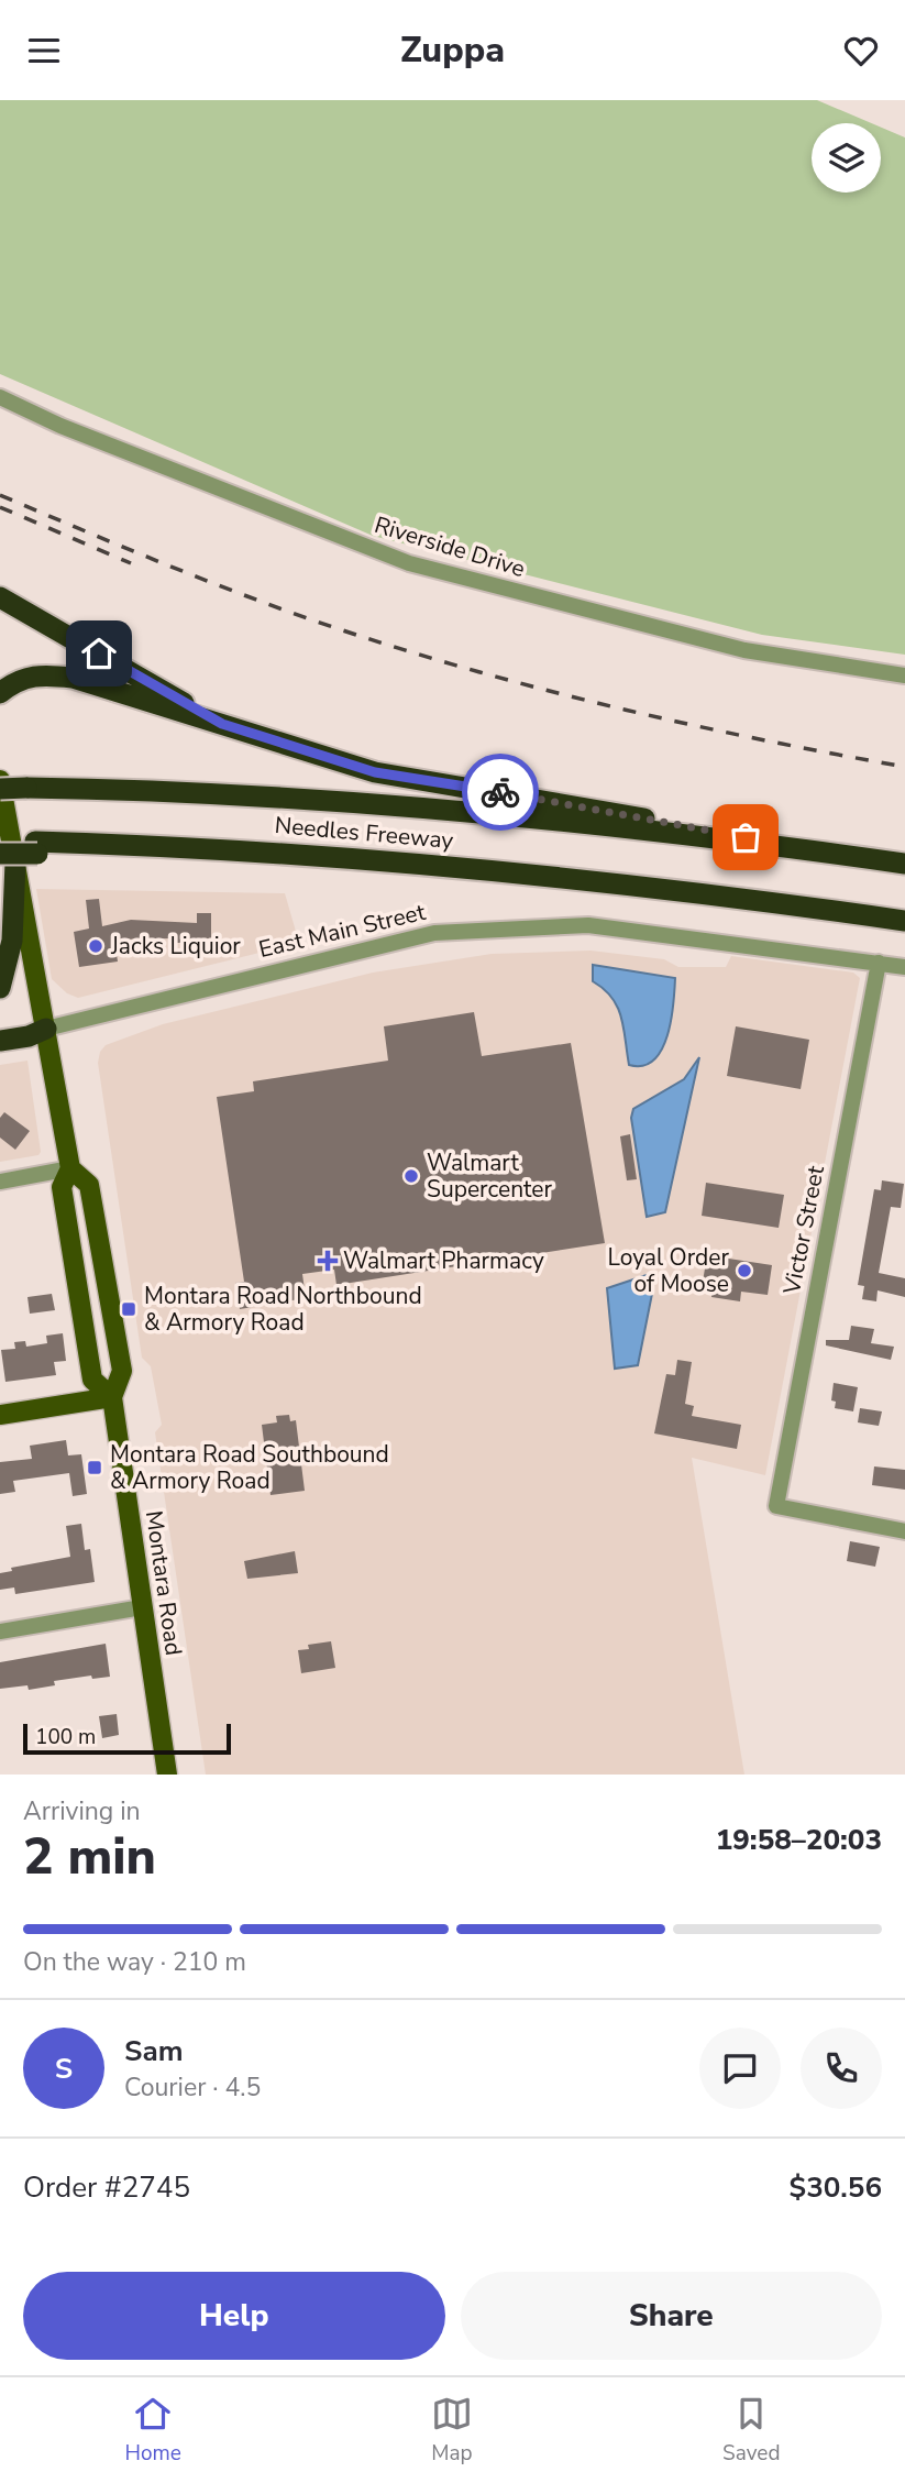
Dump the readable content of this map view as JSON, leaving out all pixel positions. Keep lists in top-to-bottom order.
{
  "streets": {
    "highway": ["Needles Freeway"],
    "main road": ["Montara Road"],
    "street": ["Riverside Drive", "East Main Street", "Victor Street"]
  },
  "crossings": [
    ["East Main Street", "Victor Street"],
    ["East Main Street", "Montara Road"]
  ],
  "places": {
    "other": ["Jacks Liquior", "Walmart Supercenter", "Loyal Order of Moose"],
    "health": ["Walmart Pharmacy"],
    "transit": ["Montara Road Northbound & Armory Road", "Montara Road Southbound & Armory Road"]
  },
  "scale_bar": "100 m",
  "page": {
    "header": "Zuppa",
    "scale": "100 m",
    "heading": ["2 min", "Arriving in", "19:58–20:03"],
    "panel": [
      "Sam",
      "Courier · 4.5",
      "Order #2745",
      "$30.56"
    ],
    "bar": "On the way · 210 m",
    "round": "S",
    "buttons": ["Help", "Share"],
    "tabs": ["Home", "Map", "Saved"]
  }
}
